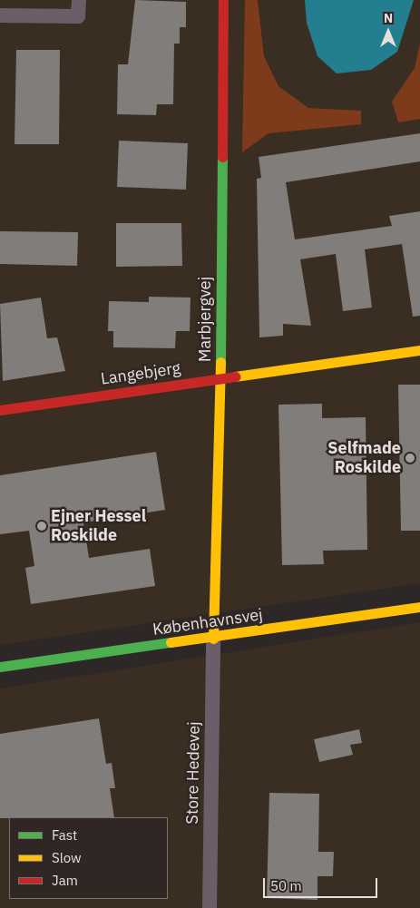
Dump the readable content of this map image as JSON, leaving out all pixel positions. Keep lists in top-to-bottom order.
{
  "streets": {
    "street": [
      "Marbjergvej",
      "Langebjerg",
      "Københavnsvej",
      "Store Hedevej"
    ]
  },
  "crossings": [
    ["Marbjergvej", "Langebjerg"],
    ["Marbjergvej", "Københavnsvej"],
    ["Marbjergvej", "Store Hedevej"],
    ["Københavnsvej", "Store Hedevej"]
  ],
  "places": ["Selfmade Roskilde", "Ejner Hessel Roskilde"],
  "legend": ["Fast", "Slow", "Jam"],
  "scale_bar": "50 m",
  "north": "top"
}
